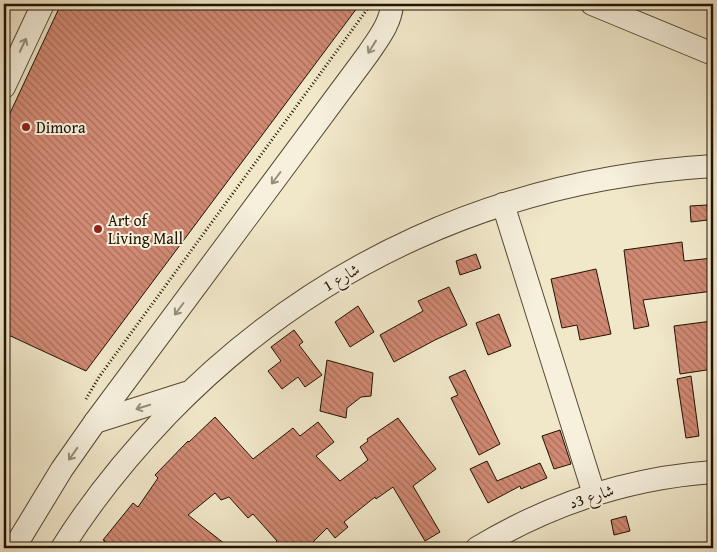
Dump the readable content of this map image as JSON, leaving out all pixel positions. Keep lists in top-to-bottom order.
{
  "streets": {
    "street": ["شارع 1", "شارع 3د"]
  },
  "places": ["Dimora", "Art of Living Mall"]
}
